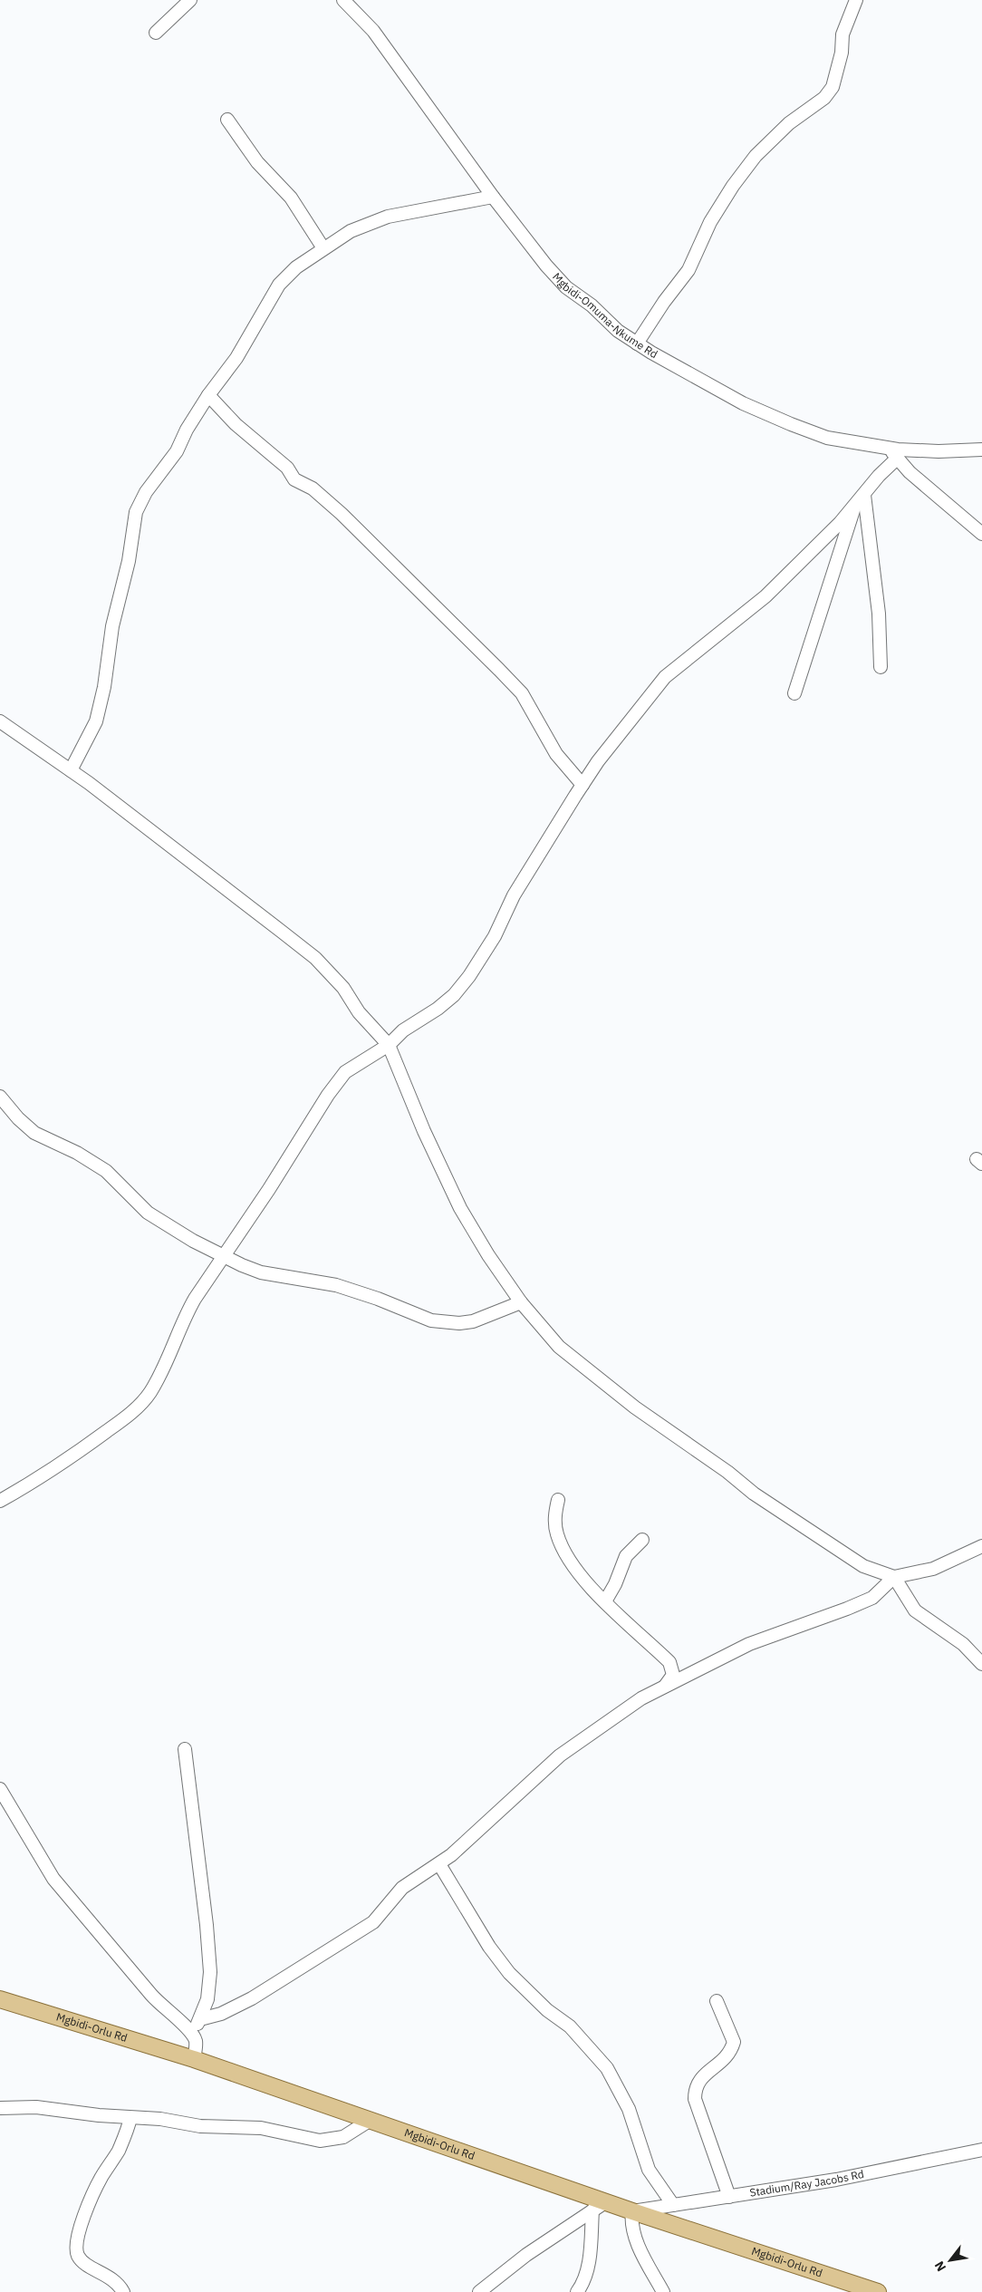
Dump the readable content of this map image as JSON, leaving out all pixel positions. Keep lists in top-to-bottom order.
{
  "streets": {
    "main road": ["Mgbidi-Orlu Rd"],
    "street": ["Mgbidi-Omuma-Nkume Rd", "Stadium/Ray Jacobs Rd"]
  },
  "crossings": [
    ["Mgbidi-Orlu Rd", "Stadium/Ray Jacobs Rd"]
  ],
  "north": "bottom left"
}
